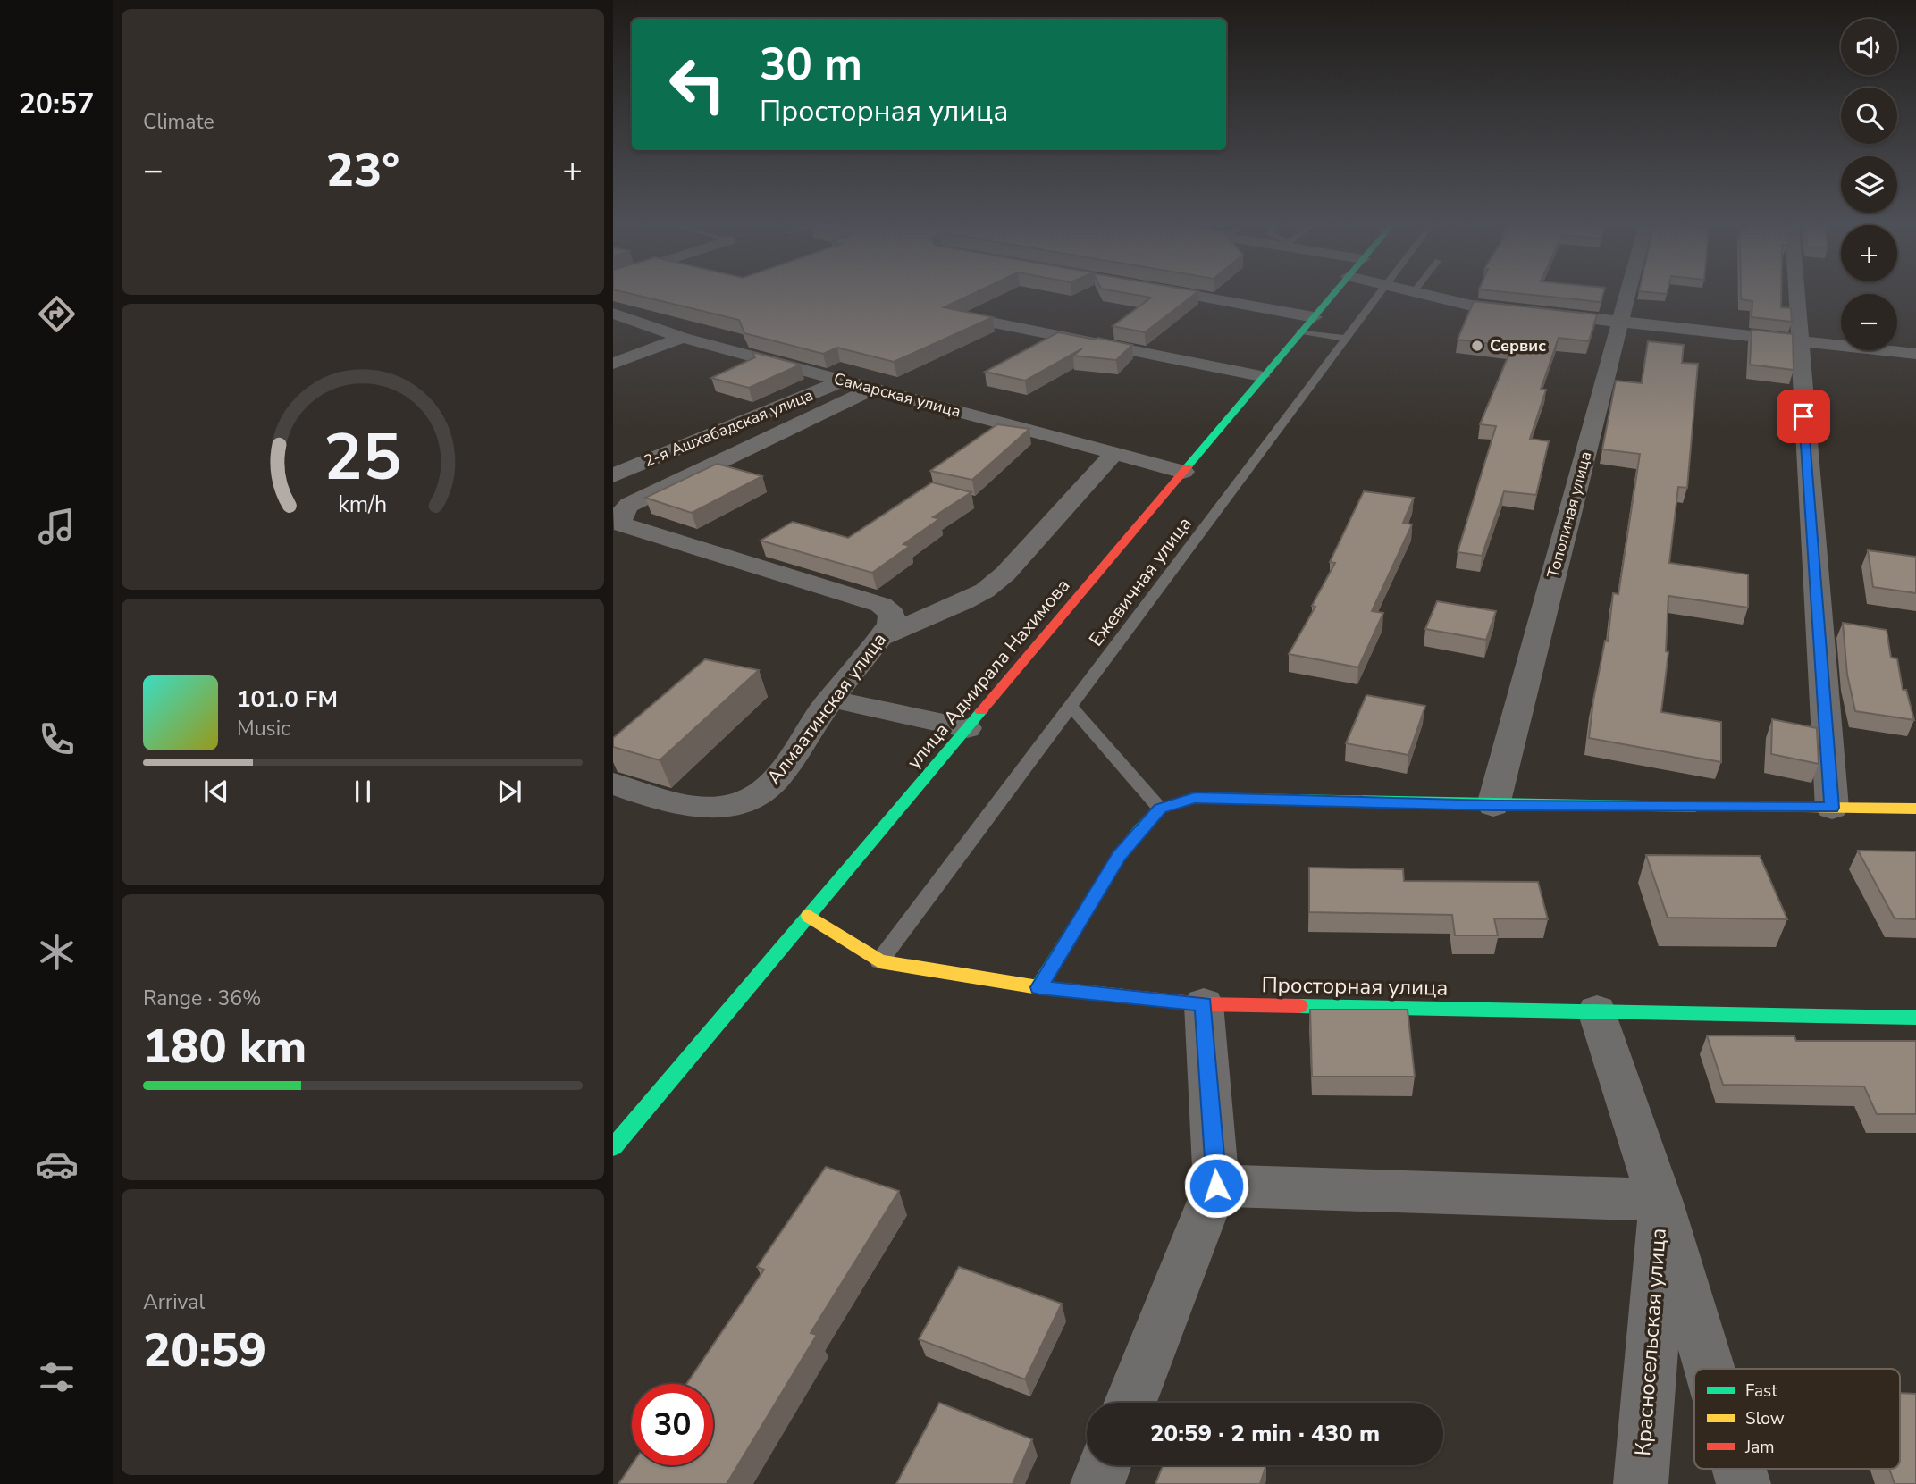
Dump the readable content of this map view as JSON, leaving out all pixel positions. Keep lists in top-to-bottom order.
{
  "streets": {
    "main road": ["улица Адмирала Нахимова", "Просторная улица"],
    "street": [
      "Самарская улица",
      "2-я Ашхабадская улица",
      "Тополиная улица",
      "Алмаатинская улица",
      "Красносельская улица"
    ],
    "lane": ["Ежевичная улица"]
  },
  "crossings": [
    ["Самарская улица", "2-я Ашхабадская улица"],
    ["Самарская улица", "улица Адмирала Нахимова"],
    ["Самарская улица", "Алмаатинская улица"],
    ["Ежевичная улица", "Просторная улица"],
    ["улица Адмирала Нахимова", "Просторная улица"]
  ],
  "places": ["Сервис"],
  "legend": ["Fast", "Slow", "Jam"],
  "page": {
    "tabs": "20:57",
    "tile": [
      "Climate",
      ["Range · 36%", "180 km"],
      ["Arrival", "20:59"]
    ],
    "map_buttons": ["+", "−"],
    "turn": ["30 m", "Просторная улица"],
    "heat": ["−", "23°", "+"],
    "song": ["101.0 FM", "Music"],
    "limit": "30",
    "trip": "20:59 · 2 min · 430 m",
    "gauge": ["25", "km/h"]
  }
}
